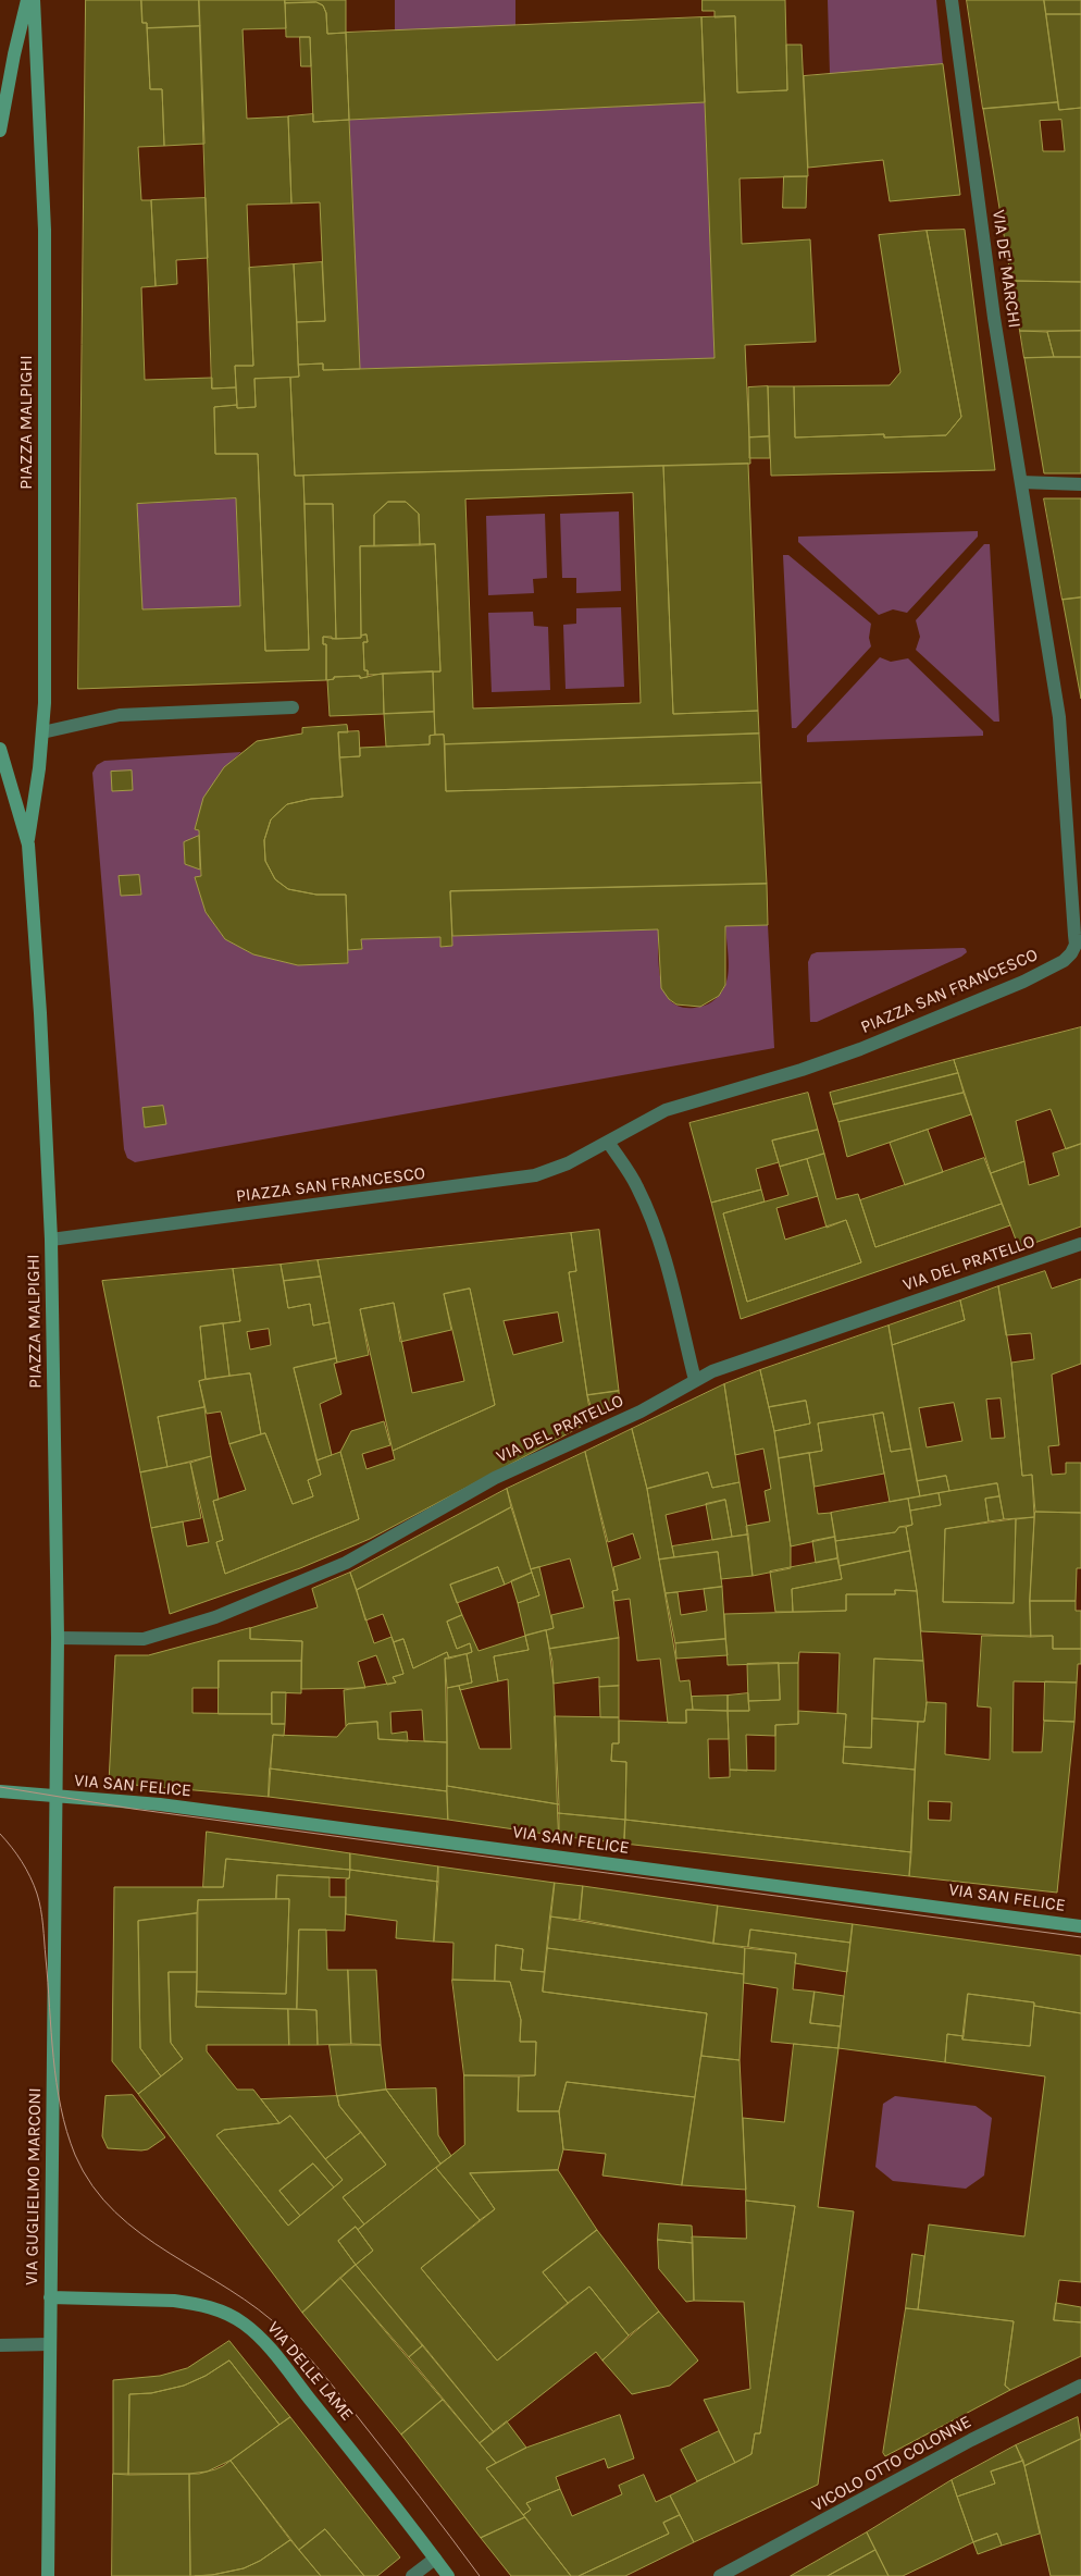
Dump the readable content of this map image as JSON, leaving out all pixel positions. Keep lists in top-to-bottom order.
{
  "streets": {
    "street": [
      "VIA DE' MARCHI",
      "PIAZZA MALPIGHI",
      "PIAZZA SAN FRANCESCO",
      "VIA DEL PRATELLO",
      "VIA SAN FELICE",
      "VIA GUGLIELMO MARCONI",
      "VIA DELLE LAME",
      "VICOLO OTTO COLONNE"
    ]
  },
  "crossings": [
    ["VIA DE' MARCHI", "PIAZZA SAN FRANCESCO"],
    ["PIAZZA MALPIGHI", "PIAZZA SAN FRANCESCO"],
    ["PIAZZA MALPIGHI", "VIA DEL PRATELLO"],
    ["PIAZZA MALPIGHI", "VIA SAN FELICE"],
    ["PIAZZA MALPIGHI", "VIA GUGLIELMO MARCONI"],
    ["VIA SAN FELICE", "VIA GUGLIELMO MARCONI"],
    ["VIA GUGLIELMO MARCONI", "VIA DELLE LAME"]
  ]
}
